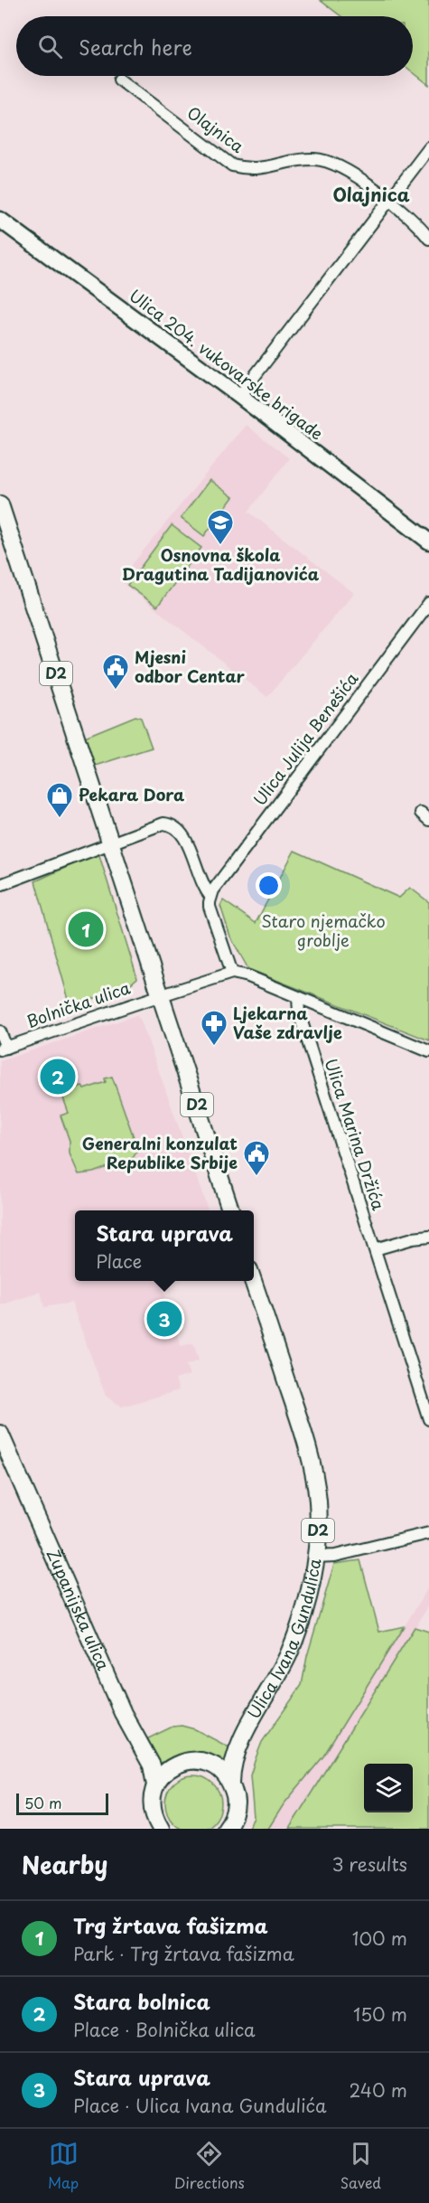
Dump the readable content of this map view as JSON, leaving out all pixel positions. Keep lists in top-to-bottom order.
{
  "streets": {
    "main road": ["D2", "Županijska ulica", "Ulica Ivana Gundulića"],
    "street": [
      "Olajnica",
      "Ulica 204. vukovarske brigade",
      "Ulica Julija Benešića",
      "Bolnička ulica",
      "Ulica Marina Držića"
    ]
  },
  "crossings": [
    ["D2", "Bolnička ulica"],
    ["D2", "Ulica Ivana Gundulića"]
  ],
  "districts": ["Olajnica"],
  "parks": ["Staro njemačko groblje"],
  "places": {
    "school or university": ["Osnovna škola Dragutina Tadijanovića"],
    "public building": ["Mjesni odbor Centar", "Generalni konzulat Republike Srbije"],
    "shop": ["Pekara Dora"],
    "pharmacy": ["Ljekarna Vaše zdravlje"]
  },
  "scale_bar": "50 m",
  "page": {
    "search": "Search here",
    "pins": ["1", "2", "3"],
    "popup": ["Stara uprava", "Place"],
    "scale": "50 m",
    "heading": ["Nearby", "3 results"],
    "list": [
      {
        "mark": "1",
        "name": "Trg žrtava fašizma",
        "note": "Park · Trg žrtava fašizma",
        "value": "100 m"
      },
      {
        "mark": "2",
        "name": "Stara bolnica",
        "note": "Place · Bolnička ulica",
        "value": "150 m"
      },
      {
        "mark": "3",
        "name": "Stara uprava",
        "note": "Place · Ulica Ivana Gundulića",
        "value": "240 m"
      }
    ],
    "nav": ["Map", "Directions", "Saved"]
  }
}
